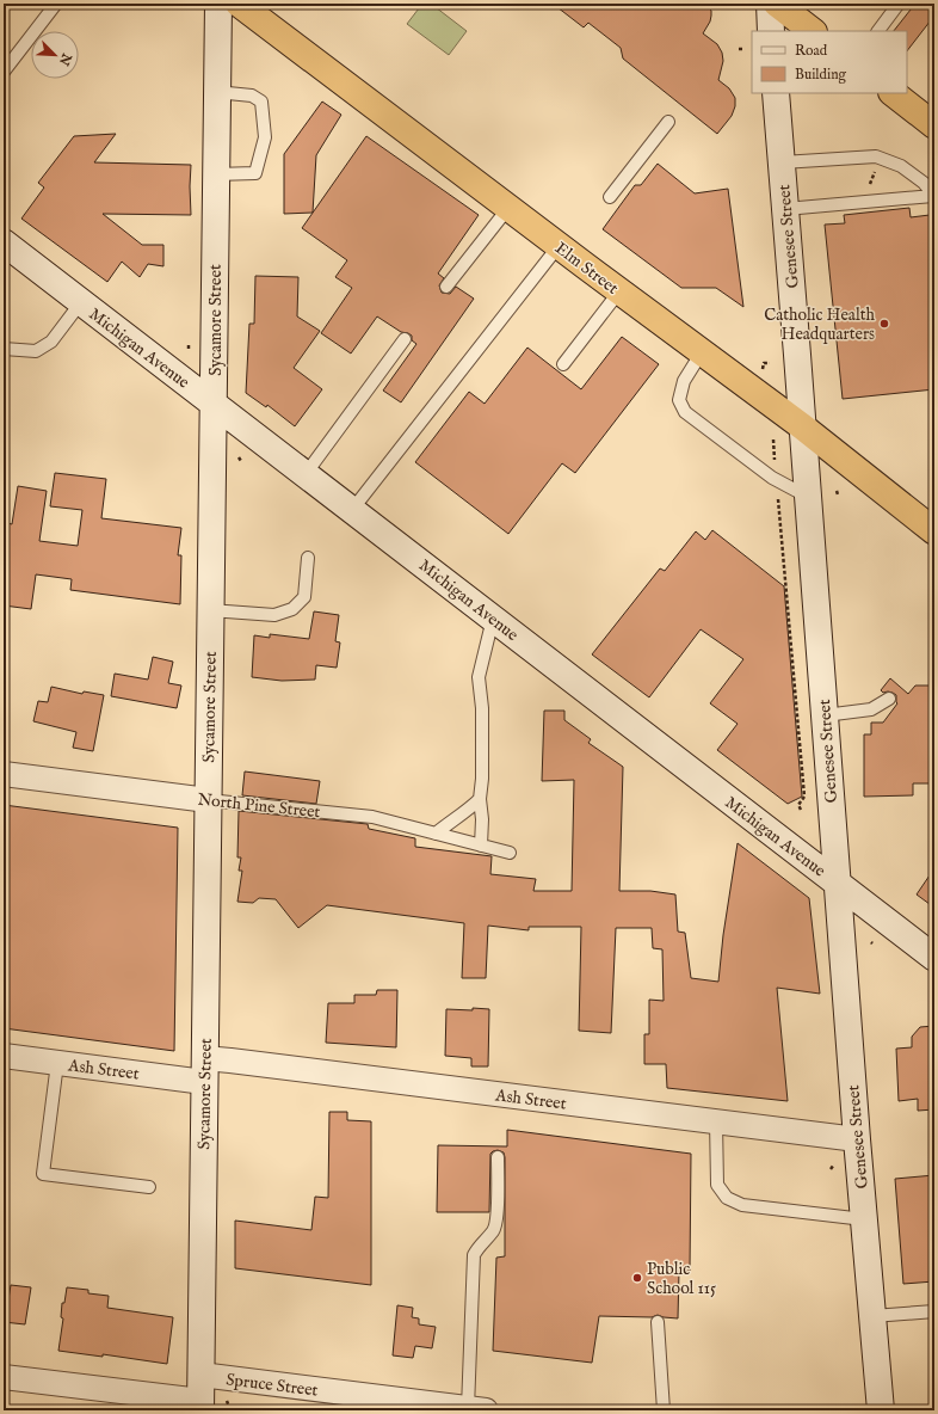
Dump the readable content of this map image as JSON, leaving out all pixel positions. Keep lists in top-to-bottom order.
{
  "streets": {
    "highway": ["Elm Street"],
    "street": [
      "Genesee Street",
      "Sycamore Street",
      "Michigan Avenue",
      "North Pine Street",
      "Ash Street",
      "Spruce Street"
    ]
  },
  "crossings": [
    ["Genesee Street", "Elm Street"],
    ["Genesee Street", "Michigan Avenue"],
    ["Genesee Street", "Ash Street"],
    ["Sycamore Street", "Michigan Avenue"],
    ["Sycamore Street", "North Pine Street"],
    ["Sycamore Street", "Ash Street"],
    ["Sycamore Street", "Spruce Street"]
  ],
  "places": ["Catholic Health Headquarters", "Public School 115"],
  "legend": ["Road", "Building"],
  "north": "bottom right"
}
